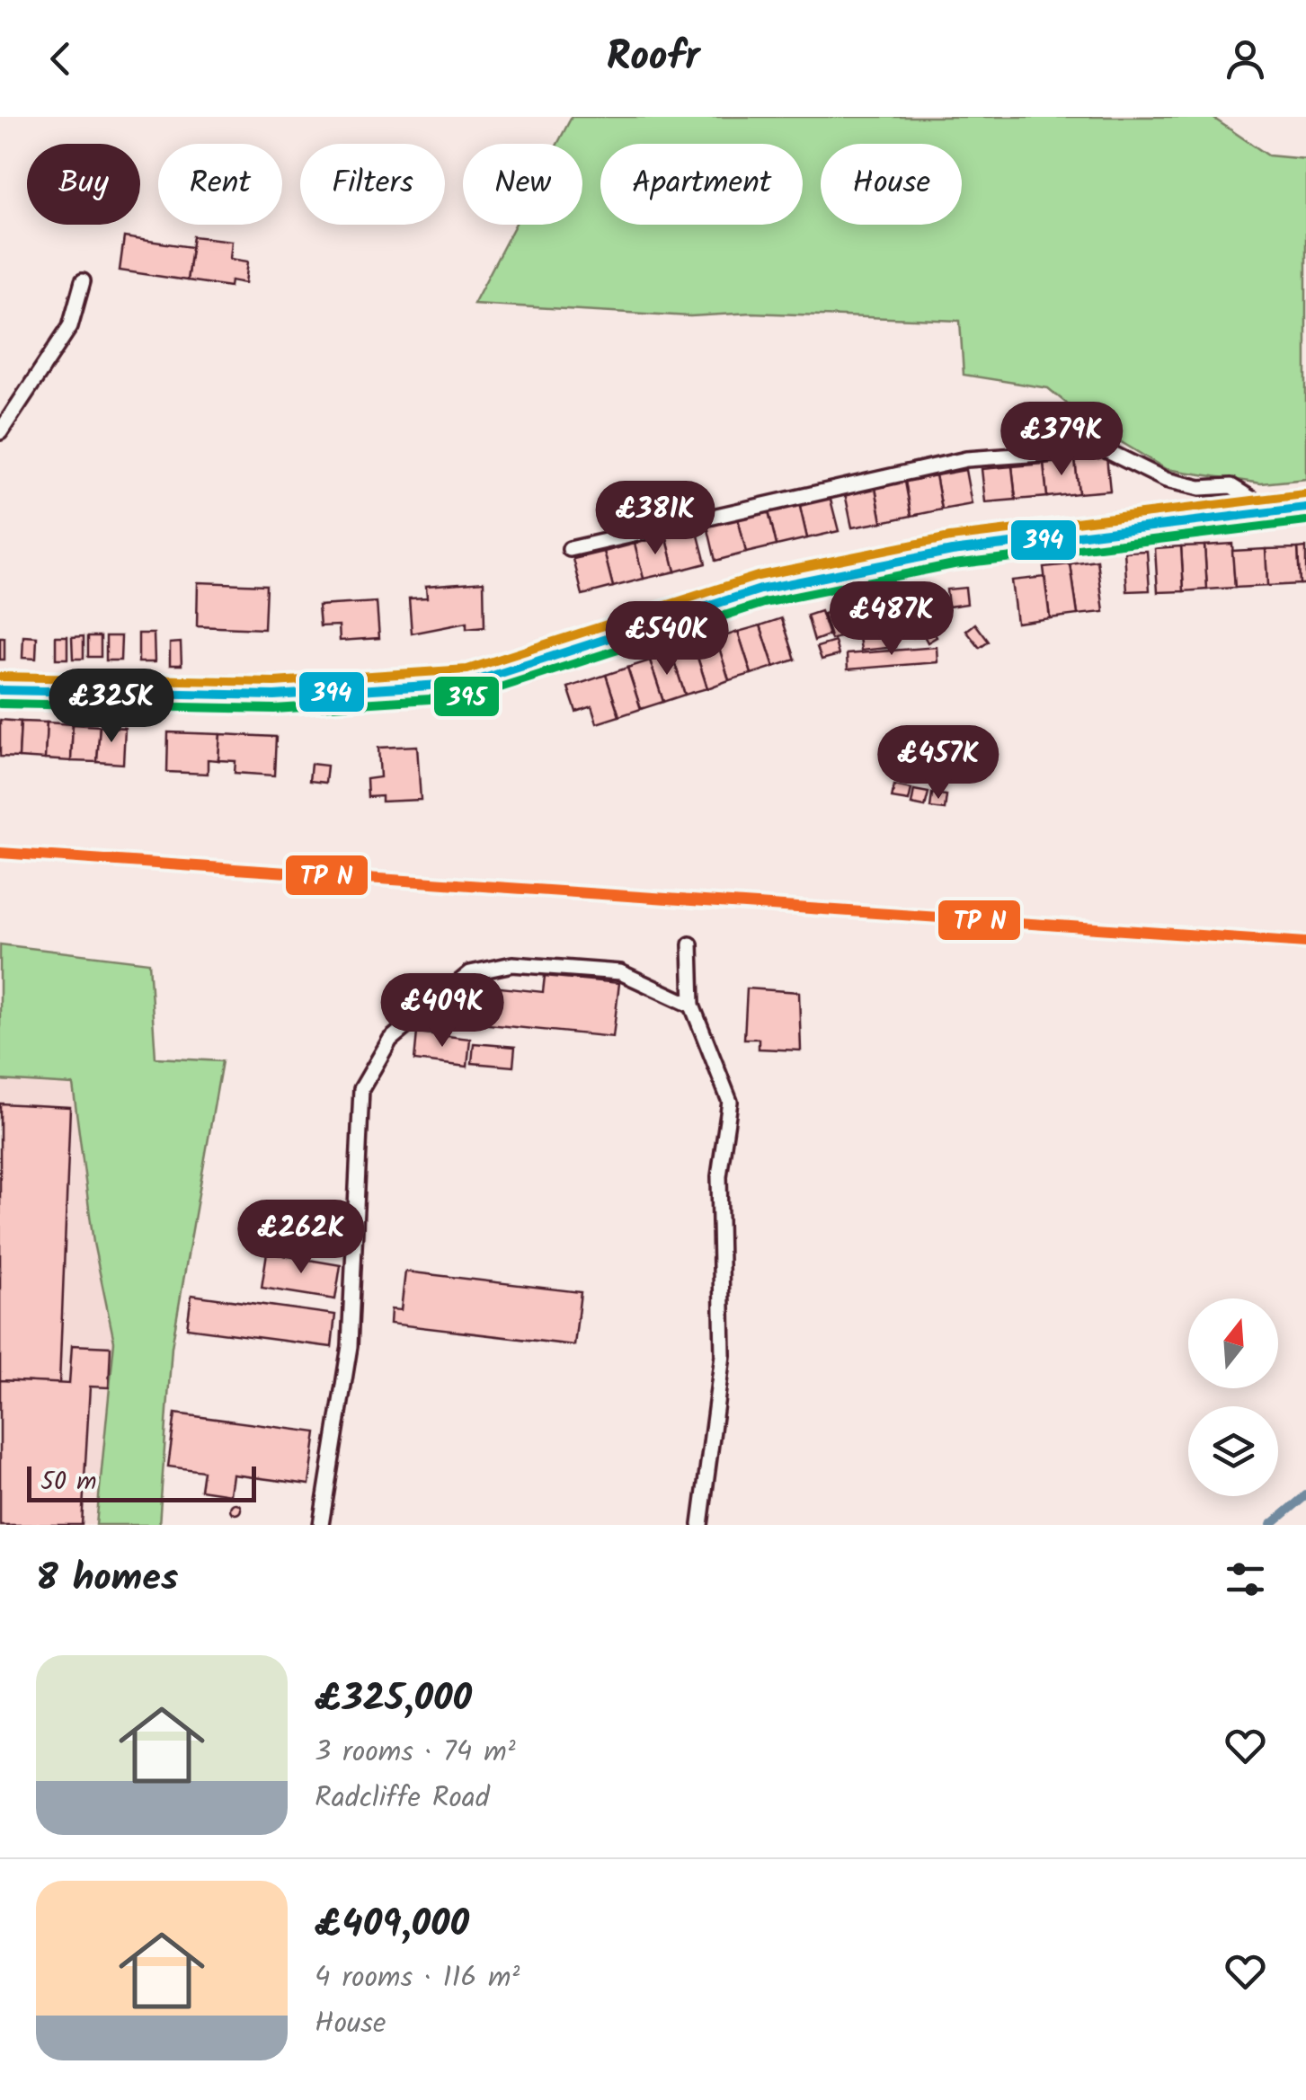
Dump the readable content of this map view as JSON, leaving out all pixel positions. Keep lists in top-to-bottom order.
{
  "lines": ["transit line 394", "transit line 395"],
  "scale_bar": "50 m",
  "north": "top",
  "page": {
    "header": "Roofr",
    "chip": [
      "Buy",
      "Rent",
      "Filters",
      "New",
      "Apartment",
      "House"
    ],
    "price": [
      "£379K",
      "£381K",
      "£487K",
      "£540K",
      "£325K",
      "£457K",
      "£409K",
      "£262K"
    ],
    "scale": "50 m",
    "heading": "8 homes",
    "list": [
      {
        "name": "£325,000",
        "note": "3 rooms · 74 m² · Radcliffe Road"
      },
      {
        "name": "£409,000",
        "note": "4 rooms · 116 m² · House"
      }
    ]
  }
}
